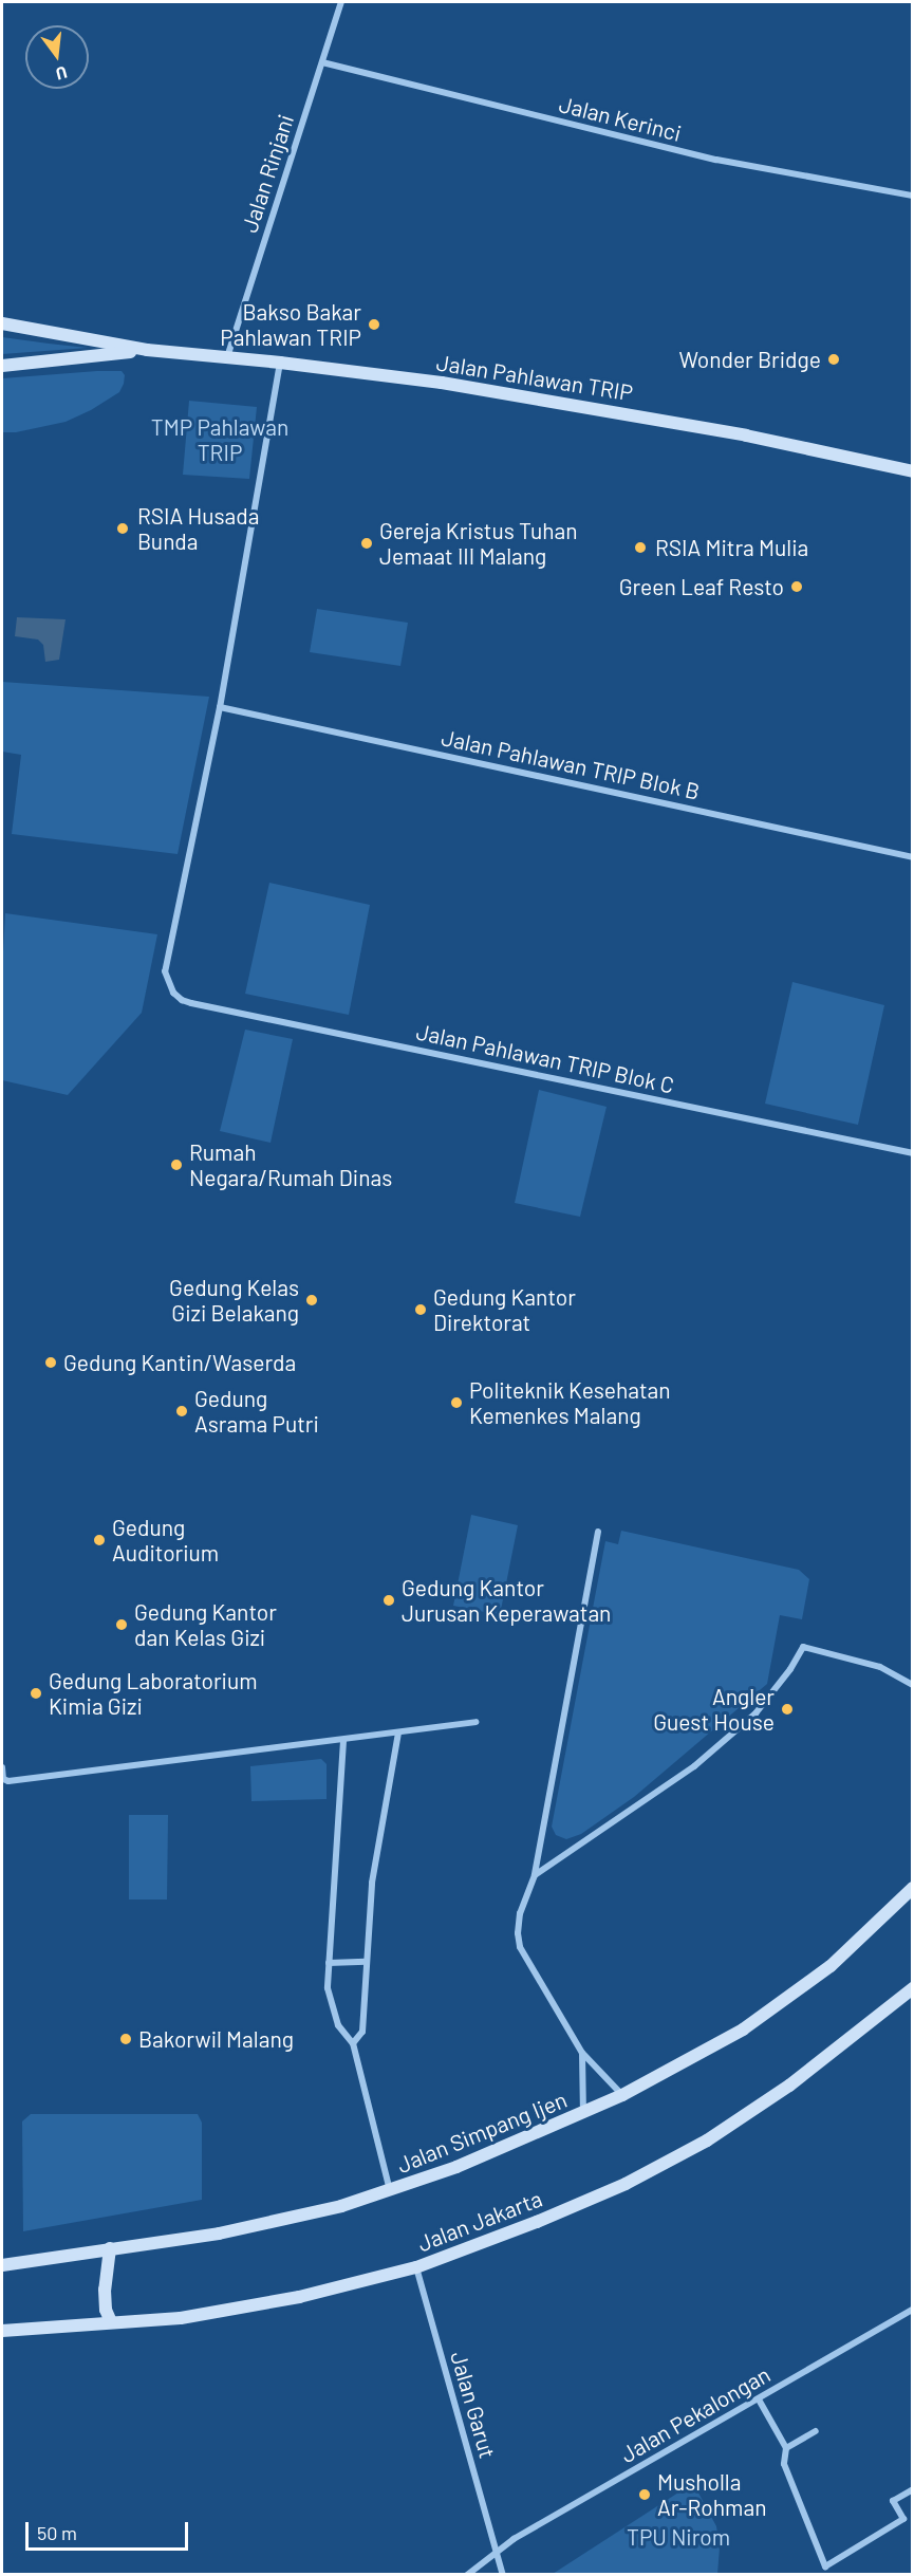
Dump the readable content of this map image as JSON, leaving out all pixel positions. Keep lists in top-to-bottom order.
{
  "streets": {
    "main road": ["Jalan Pahlawan TRIP", "Jalan Simpang Ijen", "Jalan Jakarta"],
    "street": [
      "Jalan Kerinci",
      "Jalan Rinjani",
      "Jalan Pahlawan TRIP Blok B",
      "Jalan Pahlawan TRIP Blok C",
      "Jalan Garut",
      "Jalan Pekalongan"
    ]
  },
  "crossings": [
    ["Jalan Kerinci", "Jalan Rinjani"],
    ["Jalan Rinjani", "Jalan Pahlawan TRIP"],
    ["Jalan Pahlawan TRIP Blok B", "Jalan Pahlawan TRIP Blok C"],
    ["Jalan Jakarta", "Jalan Garut"],
    ["Jalan Garut", "Jalan Pekalongan"]
  ],
  "parks": ["TMP Pahlawan TRIP", "TPU Nirom"],
  "places": [
    "Bakso Bakar Pahlawan TRIP",
    "Wonder Bridge",
    "RSIA Husada Bunda",
    "Gereja Kristus Tuhan Jemaat III Malang",
    "RSIA Mitra Mulia",
    "Green Leaf Resto",
    "Rumah Negara/Rumah Dinas",
    "Gedung Kelas Gizi Belakang",
    "Gedung Kantor Direktorat",
    "Gedung Kantin/Waserda",
    "Politeknik Kesehatan Kemenkes Malang",
    "Gedung Asrama Putri",
    "Gedung Auditorium",
    "Gedung Kantor Jurusan Keperawatan",
    "Gedung Kantor dan Kelas Gizi",
    "Gedung Laboratorium Kimia Gizi",
    "Angler Guest House",
    "Bakorwil Malang",
    "Musholla Ar-Rohman"
  ],
  "scale_bar": "50 m",
  "north": "bottom"
}
